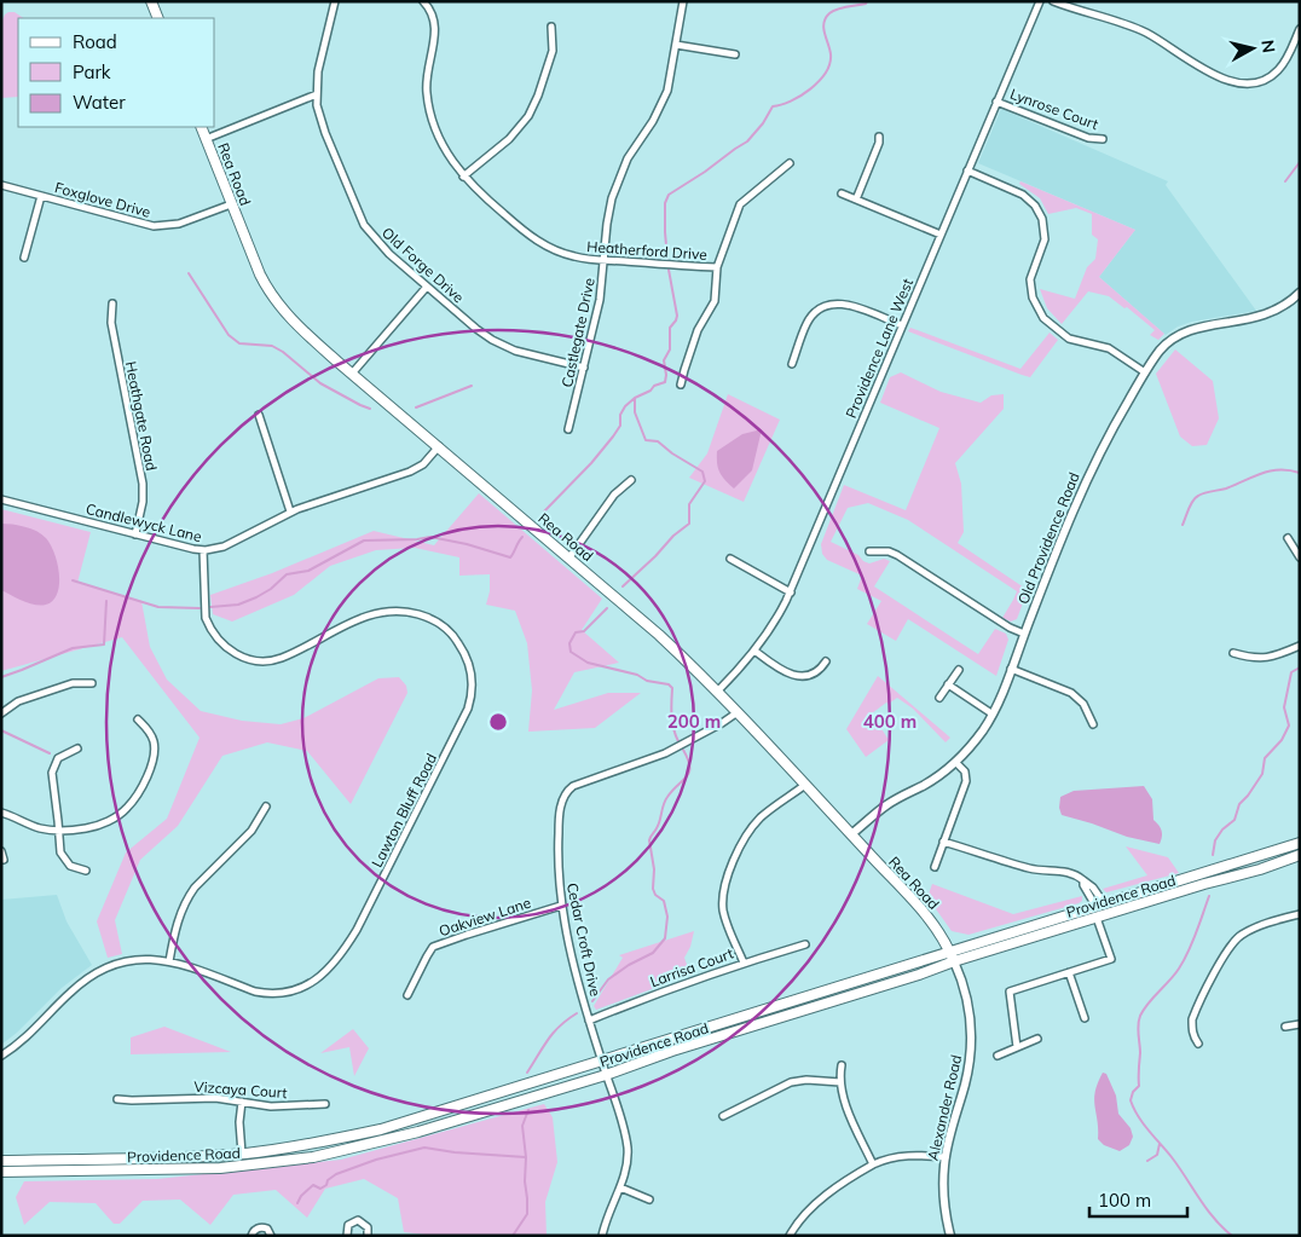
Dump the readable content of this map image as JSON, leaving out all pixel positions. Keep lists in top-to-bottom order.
{
  "streets": {
    "main road": ["Rea Road", "Providence Road", "Alexander Road"],
    "street": [
      "Lynrose Court",
      "Foxglove Drive",
      "Heatherford Drive",
      "Old Forge Drive",
      "Castlegate Drive",
      "Providence Lane West",
      "Heathgate Road",
      "Candlewyck Lane",
      "Old Providence Road",
      "Lawton Bluff Road",
      "Oakview Lane",
      "Cedar Croft Drive",
      "Larrisa Court",
      "Vizcaya Court"
    ]
  },
  "crossings": [
    ["Lynrose Court", "Providence Lane West"],
    ["Rea Road", "Foxglove Drive"],
    ["Rea Road", "Providence Lane West"],
    ["Rea Road", "Candlewyck Lane"],
    ["Rea Road", "Old Providence Road"],
    ["Rea Road", "Providence Road"],
    ["Rea Road", "Cedar Croft Drive"],
    ["Rea Road", "Alexander Road"],
    ["Heatherford Drive", "Castlegate Drive"],
    ["Old Forge Drive", "Castlegate Drive"],
    ["Heathgate Road", "Candlewyck Lane"],
    ["Candlewyck Lane", "Lawton Bluff Road"],
    ["Providence Road", "Cedar Croft Drive"],
    ["Providence Road", "Alexander Road"],
    ["Oakview Lane", "Cedar Croft Drive"],
    ["Cedar Croft Drive", "Larrisa Court"]
  ],
  "legend": ["Road", "Park", "Water"],
  "scale_bar": "100 m",
  "north": "right",
  "rings": ["200 m", "400 m"]
}
